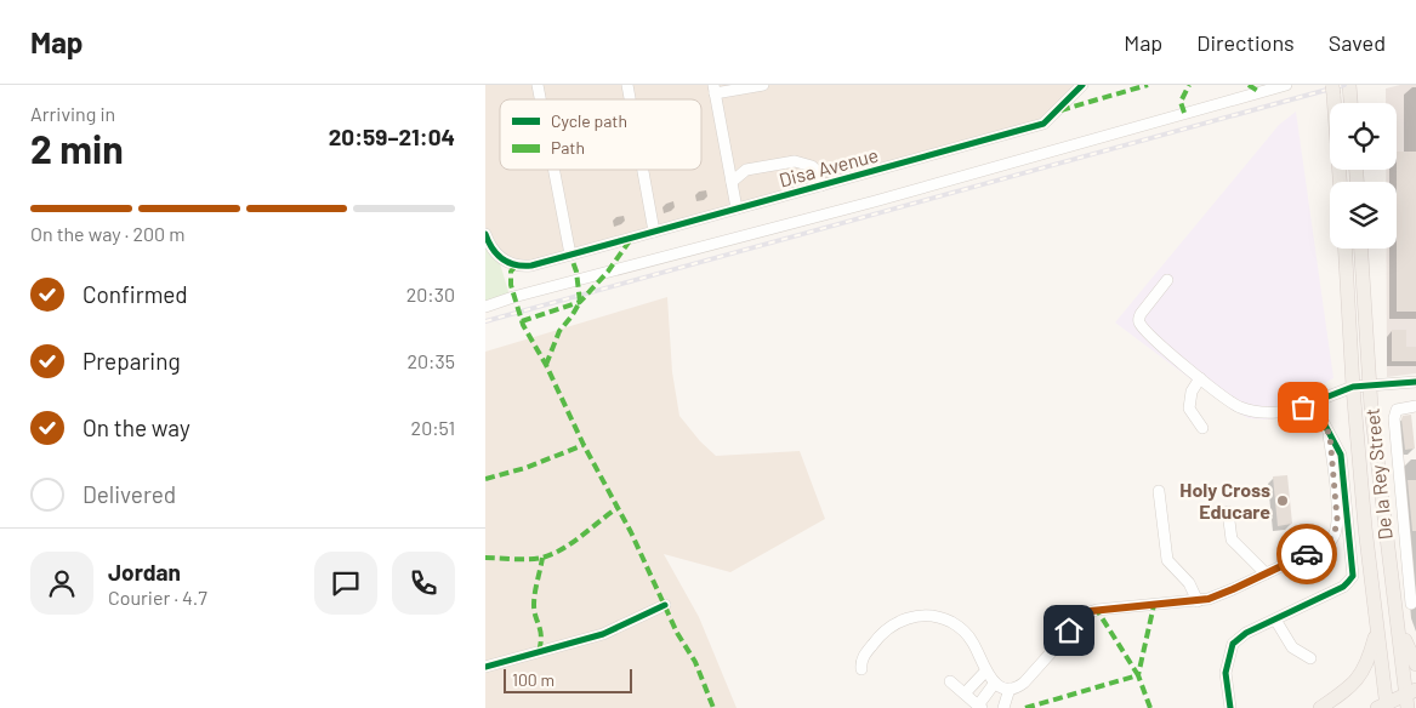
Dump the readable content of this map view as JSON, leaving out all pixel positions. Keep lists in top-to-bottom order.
{
  "streets": {
    "main road": ["De la Rey Street"],
    "street": ["Disa Avenue"]
  },
  "places": ["Holy Cross Educare"],
  "legend": ["Cycle path", "Path"],
  "scale_bar": "100 m",
  "page": {
    "header": "Map",
    "nav": ["Map", "Directions", "Saved"],
    "heading": ["2 min", "Arriving in", "20:59–21:04"],
    "panel": ["Jordan", "Courier · 4.7"],
    "bar": "On the way · 200 m",
    "list": [
      ["Confirmed", "20:30"],
      ["Preparing", "20:35"],
      ["On the way", "20:51"],
      "Delivered"
    ],
    "scale": "100 m"
  }
}
